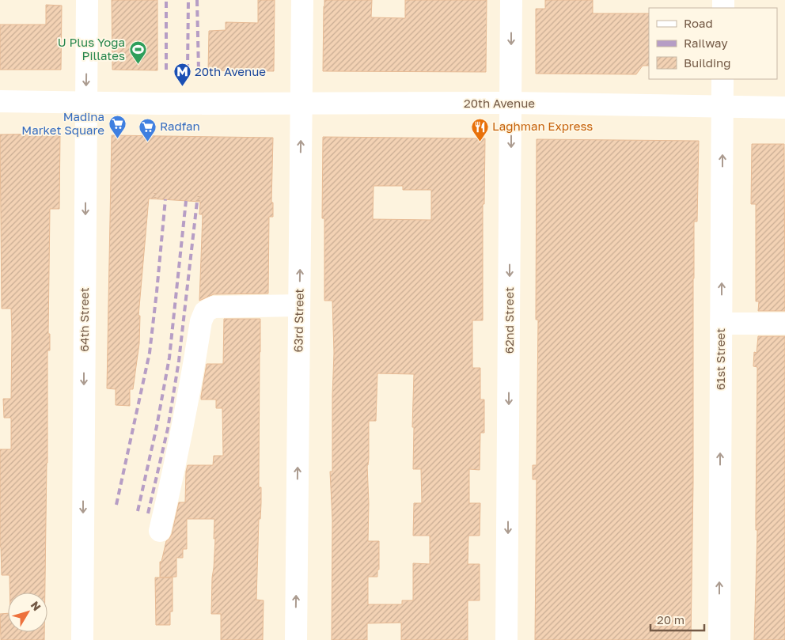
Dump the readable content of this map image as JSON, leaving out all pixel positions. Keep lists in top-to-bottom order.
{
  "streets": {
    "street": [
      "20th Avenue",
      "64th Street",
      "63rd Street",
      "62nd Street",
      "61st Street"
    ]
  },
  "crossings": [
    ["20th Avenue", "64th Street"],
    ["20th Avenue", "63rd Street"],
    ["20th Avenue", "62nd Street"],
    ["20th Avenue", "61st Street"]
  ],
  "one_way": [
    "64th Street",
    "63rd Street",
    "62nd Street",
    "61st Street"
  ],
  "places": {
    "sports": ["U Plus Yoga Pillates"],
    "metro station": ["20th Avenue"],
    "supermarket": ["Madina Market Square", "Radfan"],
    "restaurant": ["Laghman Express"]
  },
  "legend": ["Road", "Railway", "Building"],
  "scale_bar": "20 m",
  "north": "top right"
}
